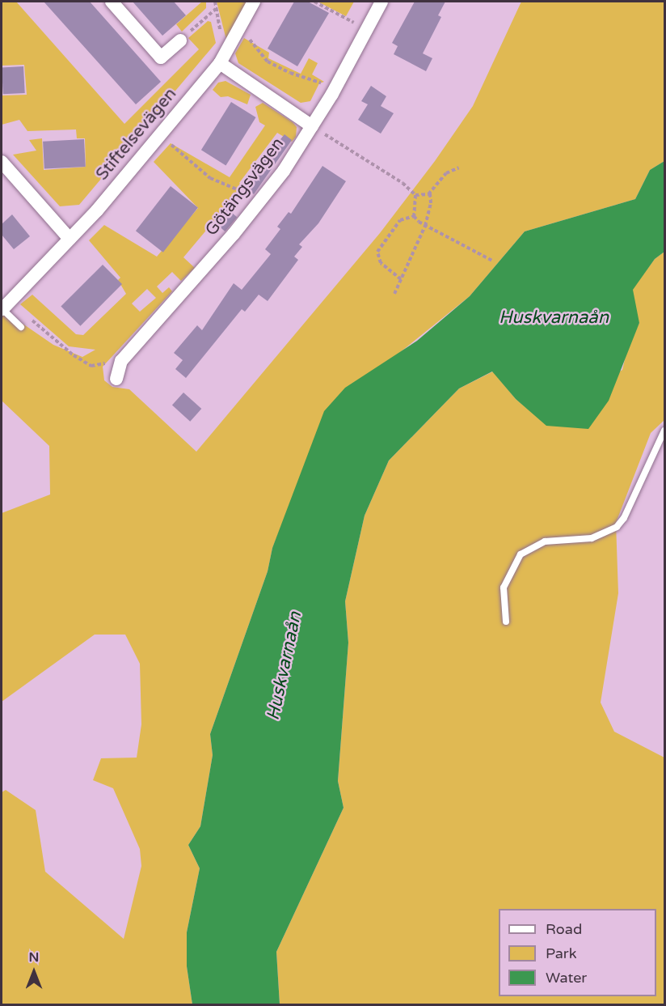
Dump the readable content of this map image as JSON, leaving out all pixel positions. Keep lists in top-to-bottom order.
{
  "streets": {
    "street": ["Stiftelsevägen", "Götängsvägen"]
  },
  "water": ["Huskvarnaån"],
  "legend": ["Road", "Park", "Water"],
  "north": "top"
}
